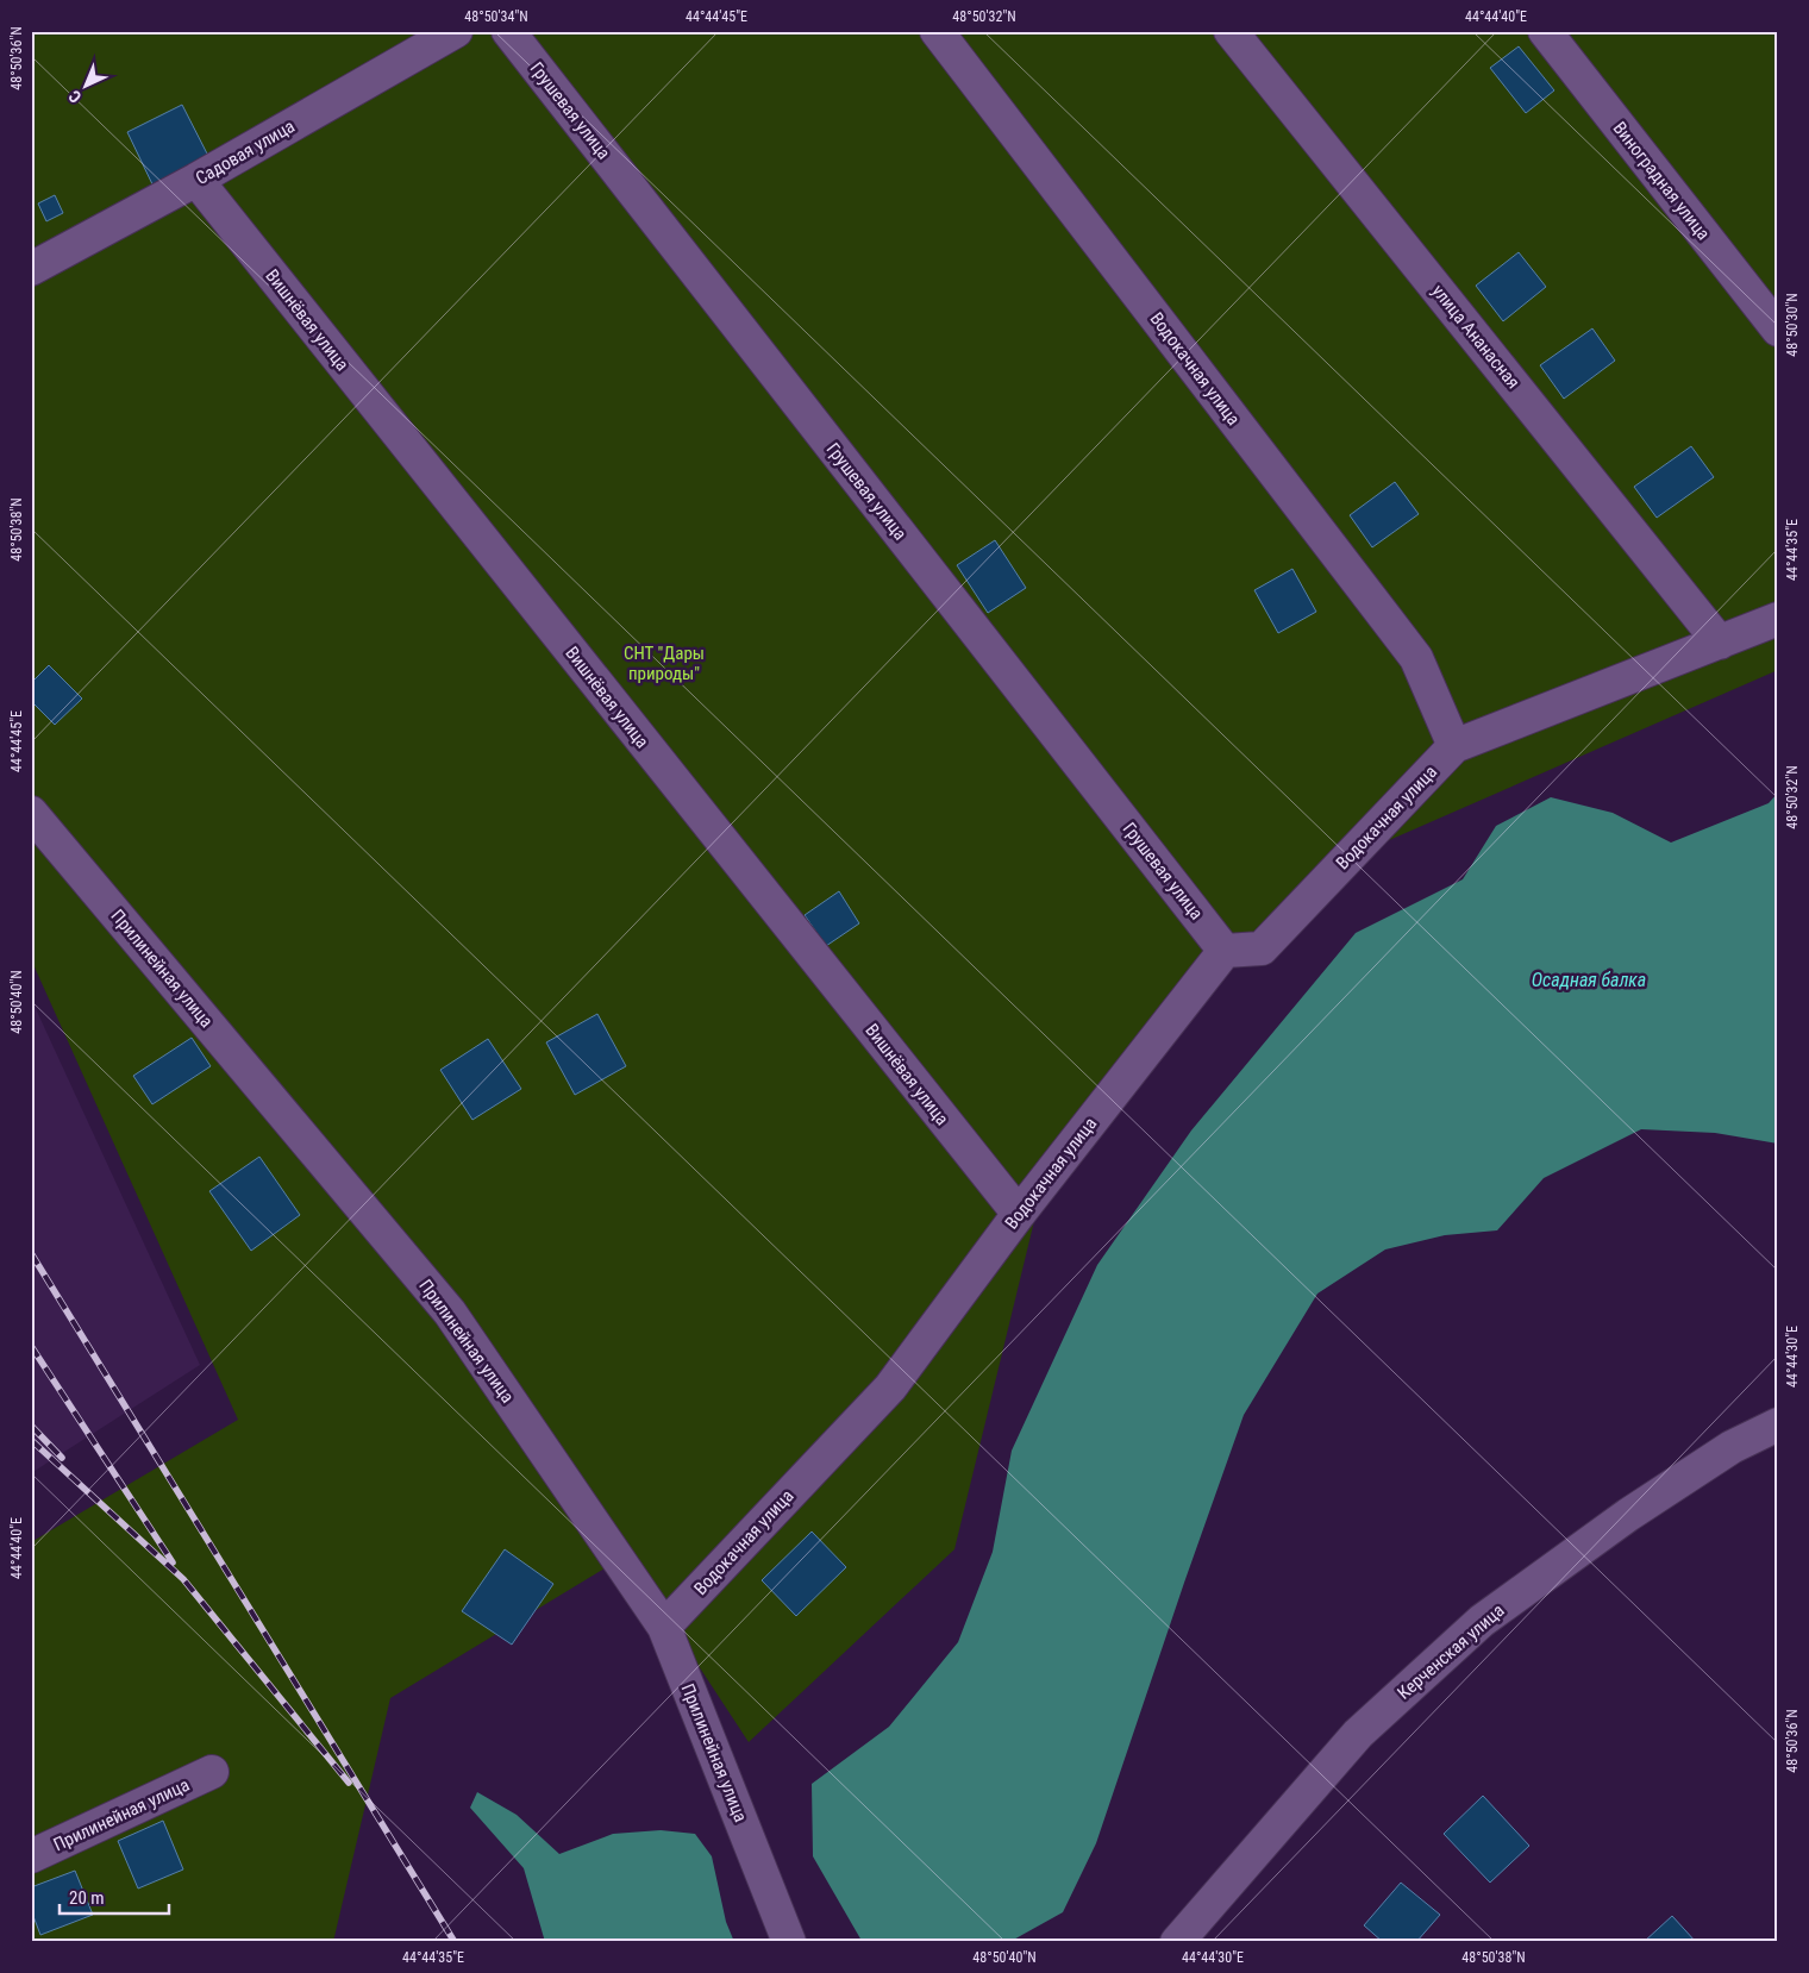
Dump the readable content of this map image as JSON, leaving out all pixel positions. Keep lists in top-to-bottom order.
{
  "streets": {
    "street": [
      "Грушевая улица",
      "Садовая улица",
      "Виноградная улица",
      "Вишнёвая улица",
      "улица Ананасная",
      "Водокачная улица",
      "Прилинейная улица",
      "Керченская улица"
    ]
  },
  "crossings": [
    ["Грушевая улица", "Водокачная улица"],
    ["Садовая улица", "Вишнёвая улица"],
    ["Вишнёвая улица", "Водокачная улица"],
    ["улица Ананасная", "Водокачная улица"],
    ["Водокачная улица", "Прилинейная улица"]
  ],
  "water": ["Осадная балка"],
  "parks": ["СНТ \"Дары природы\""],
  "scale_bar": "20 m",
  "north": "bottom left",
  "coordinates": [
    "48°50'34\"N",
    "44°44'45\"E",
    "48°50'32\"N",
    "44°44'40\"E",
    "48°50'36\"N",
    "48°50'30\"N",
    "48°50'38\"N",
    "44°44'35\"E",
    "48°50'40\"N",
    "44°44'30\"E"
  ]
}
